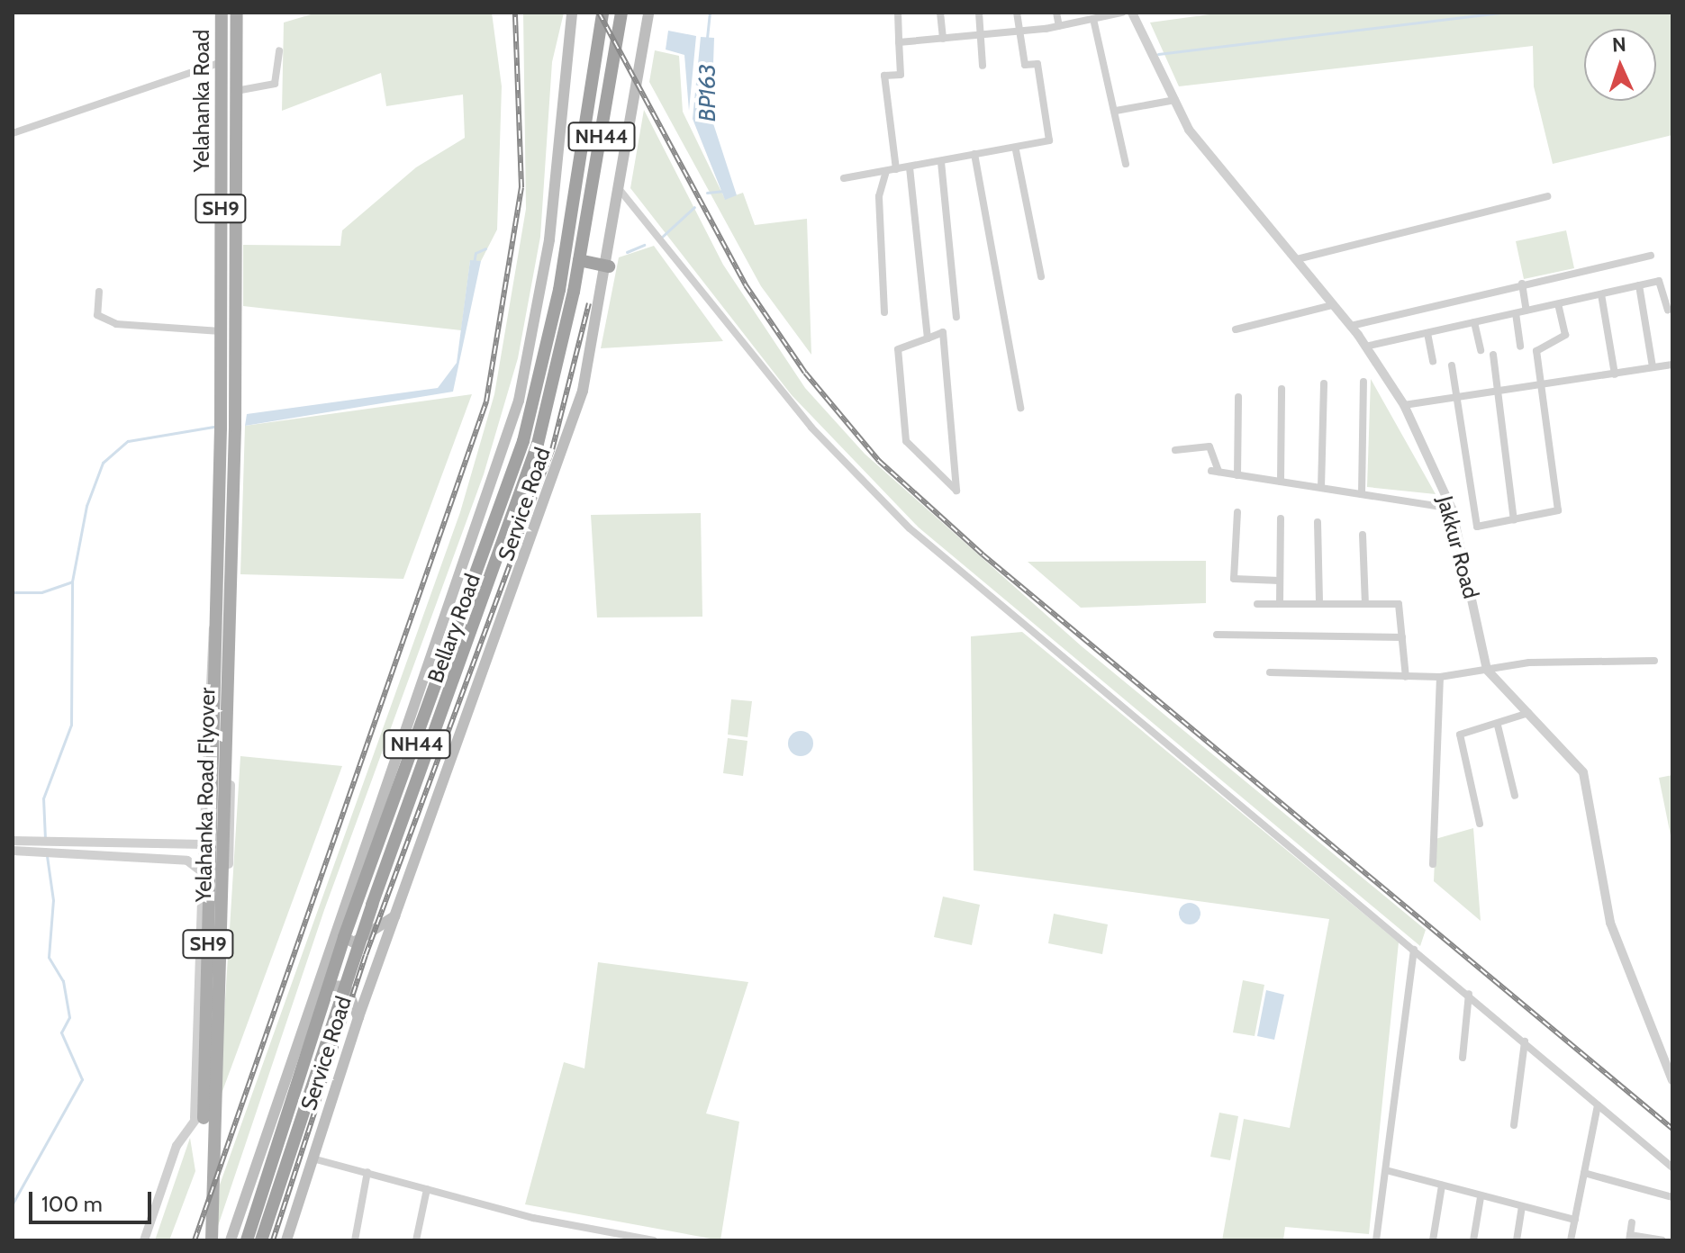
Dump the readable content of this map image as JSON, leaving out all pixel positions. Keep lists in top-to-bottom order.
{
  "streets": {
    "highway": ["NH44", "Bellary Road"],
    "main road": [
      "Yelahanka Road",
      "SH9",
      "Service Road",
      "Yelahanka Road Flyover"
    ],
    "street": ["Jakkur Road"]
  },
  "crossings": [
    ["Yelahanka Road", "SH9"],
    ["SH9", "Yelahanka Road Flyover"]
  ],
  "water": ["BP163"],
  "scale_bar": "100 m",
  "north": "top"
}
